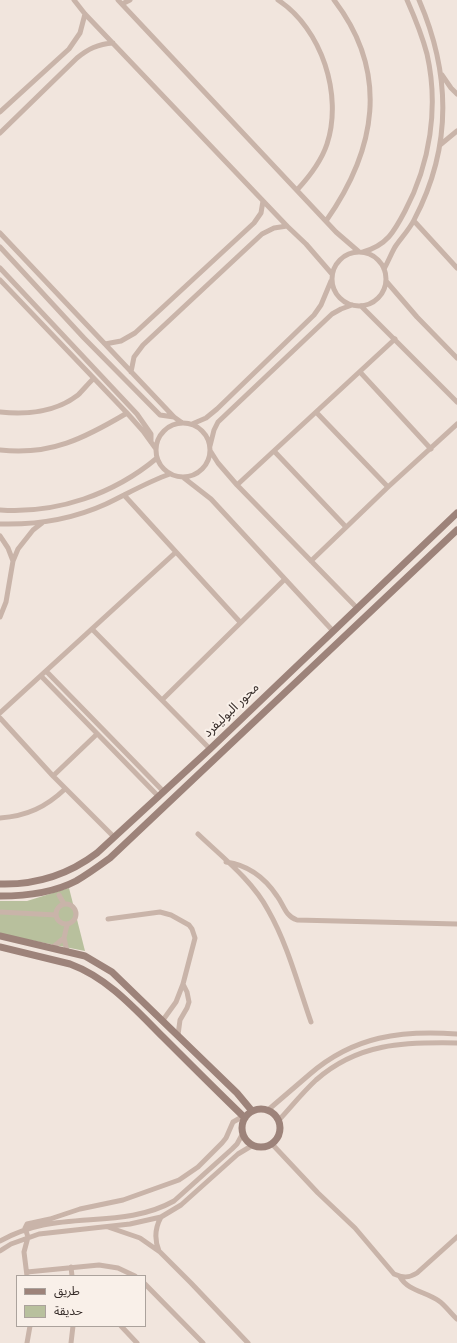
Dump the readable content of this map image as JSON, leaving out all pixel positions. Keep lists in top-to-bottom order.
{
  "streets": {
    "street": ["محور البوليفرد"]
  },
  "legend": ["طريق", "حديقة"]
}
